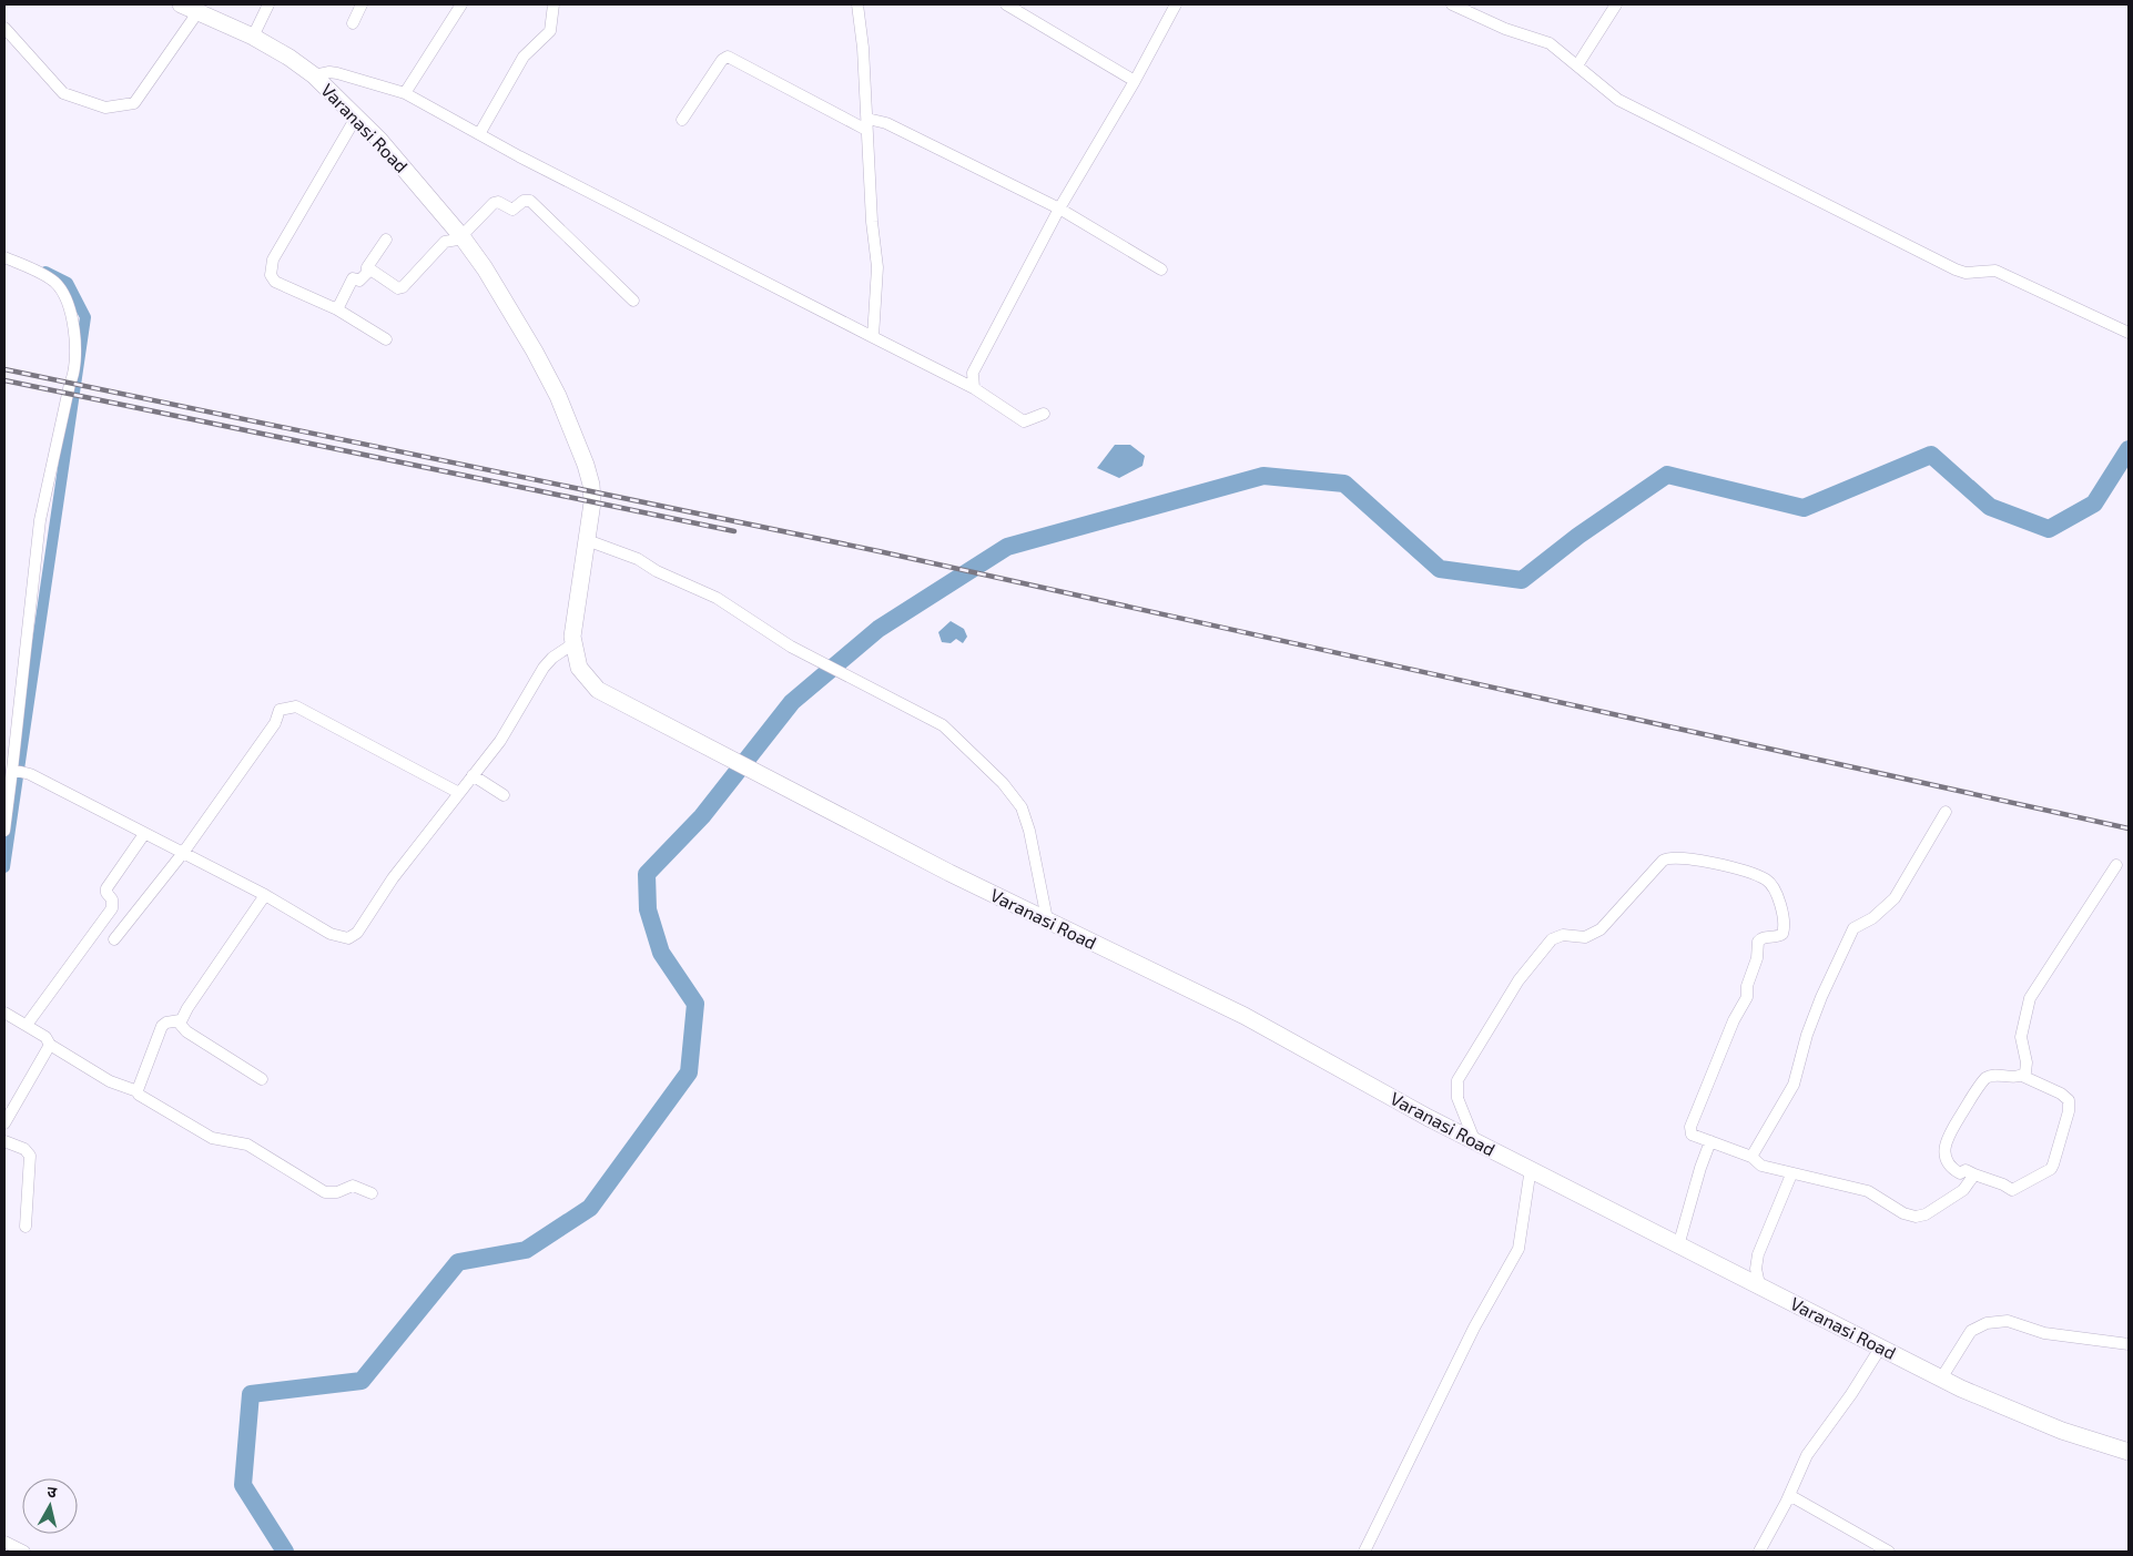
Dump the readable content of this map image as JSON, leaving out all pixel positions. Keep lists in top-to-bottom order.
{
  "streets": {
    "highway": ["Varanasi Road"]
  },
  "north": "top"
}
